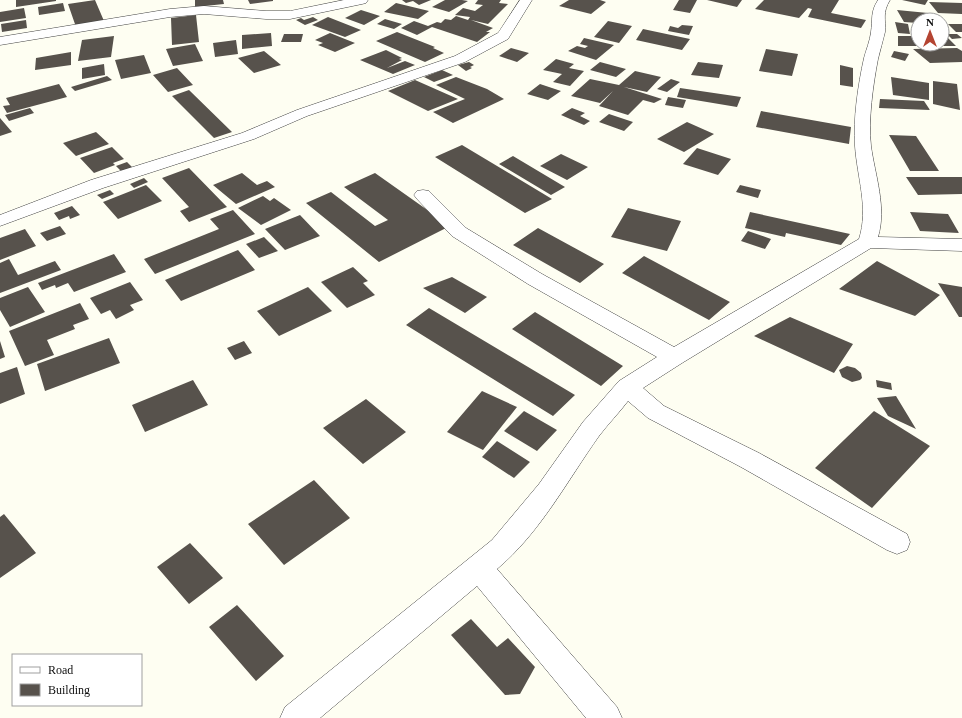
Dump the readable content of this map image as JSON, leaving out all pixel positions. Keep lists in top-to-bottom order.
{
  "legend": ["Road", "Building"],
  "north": "top"
}
